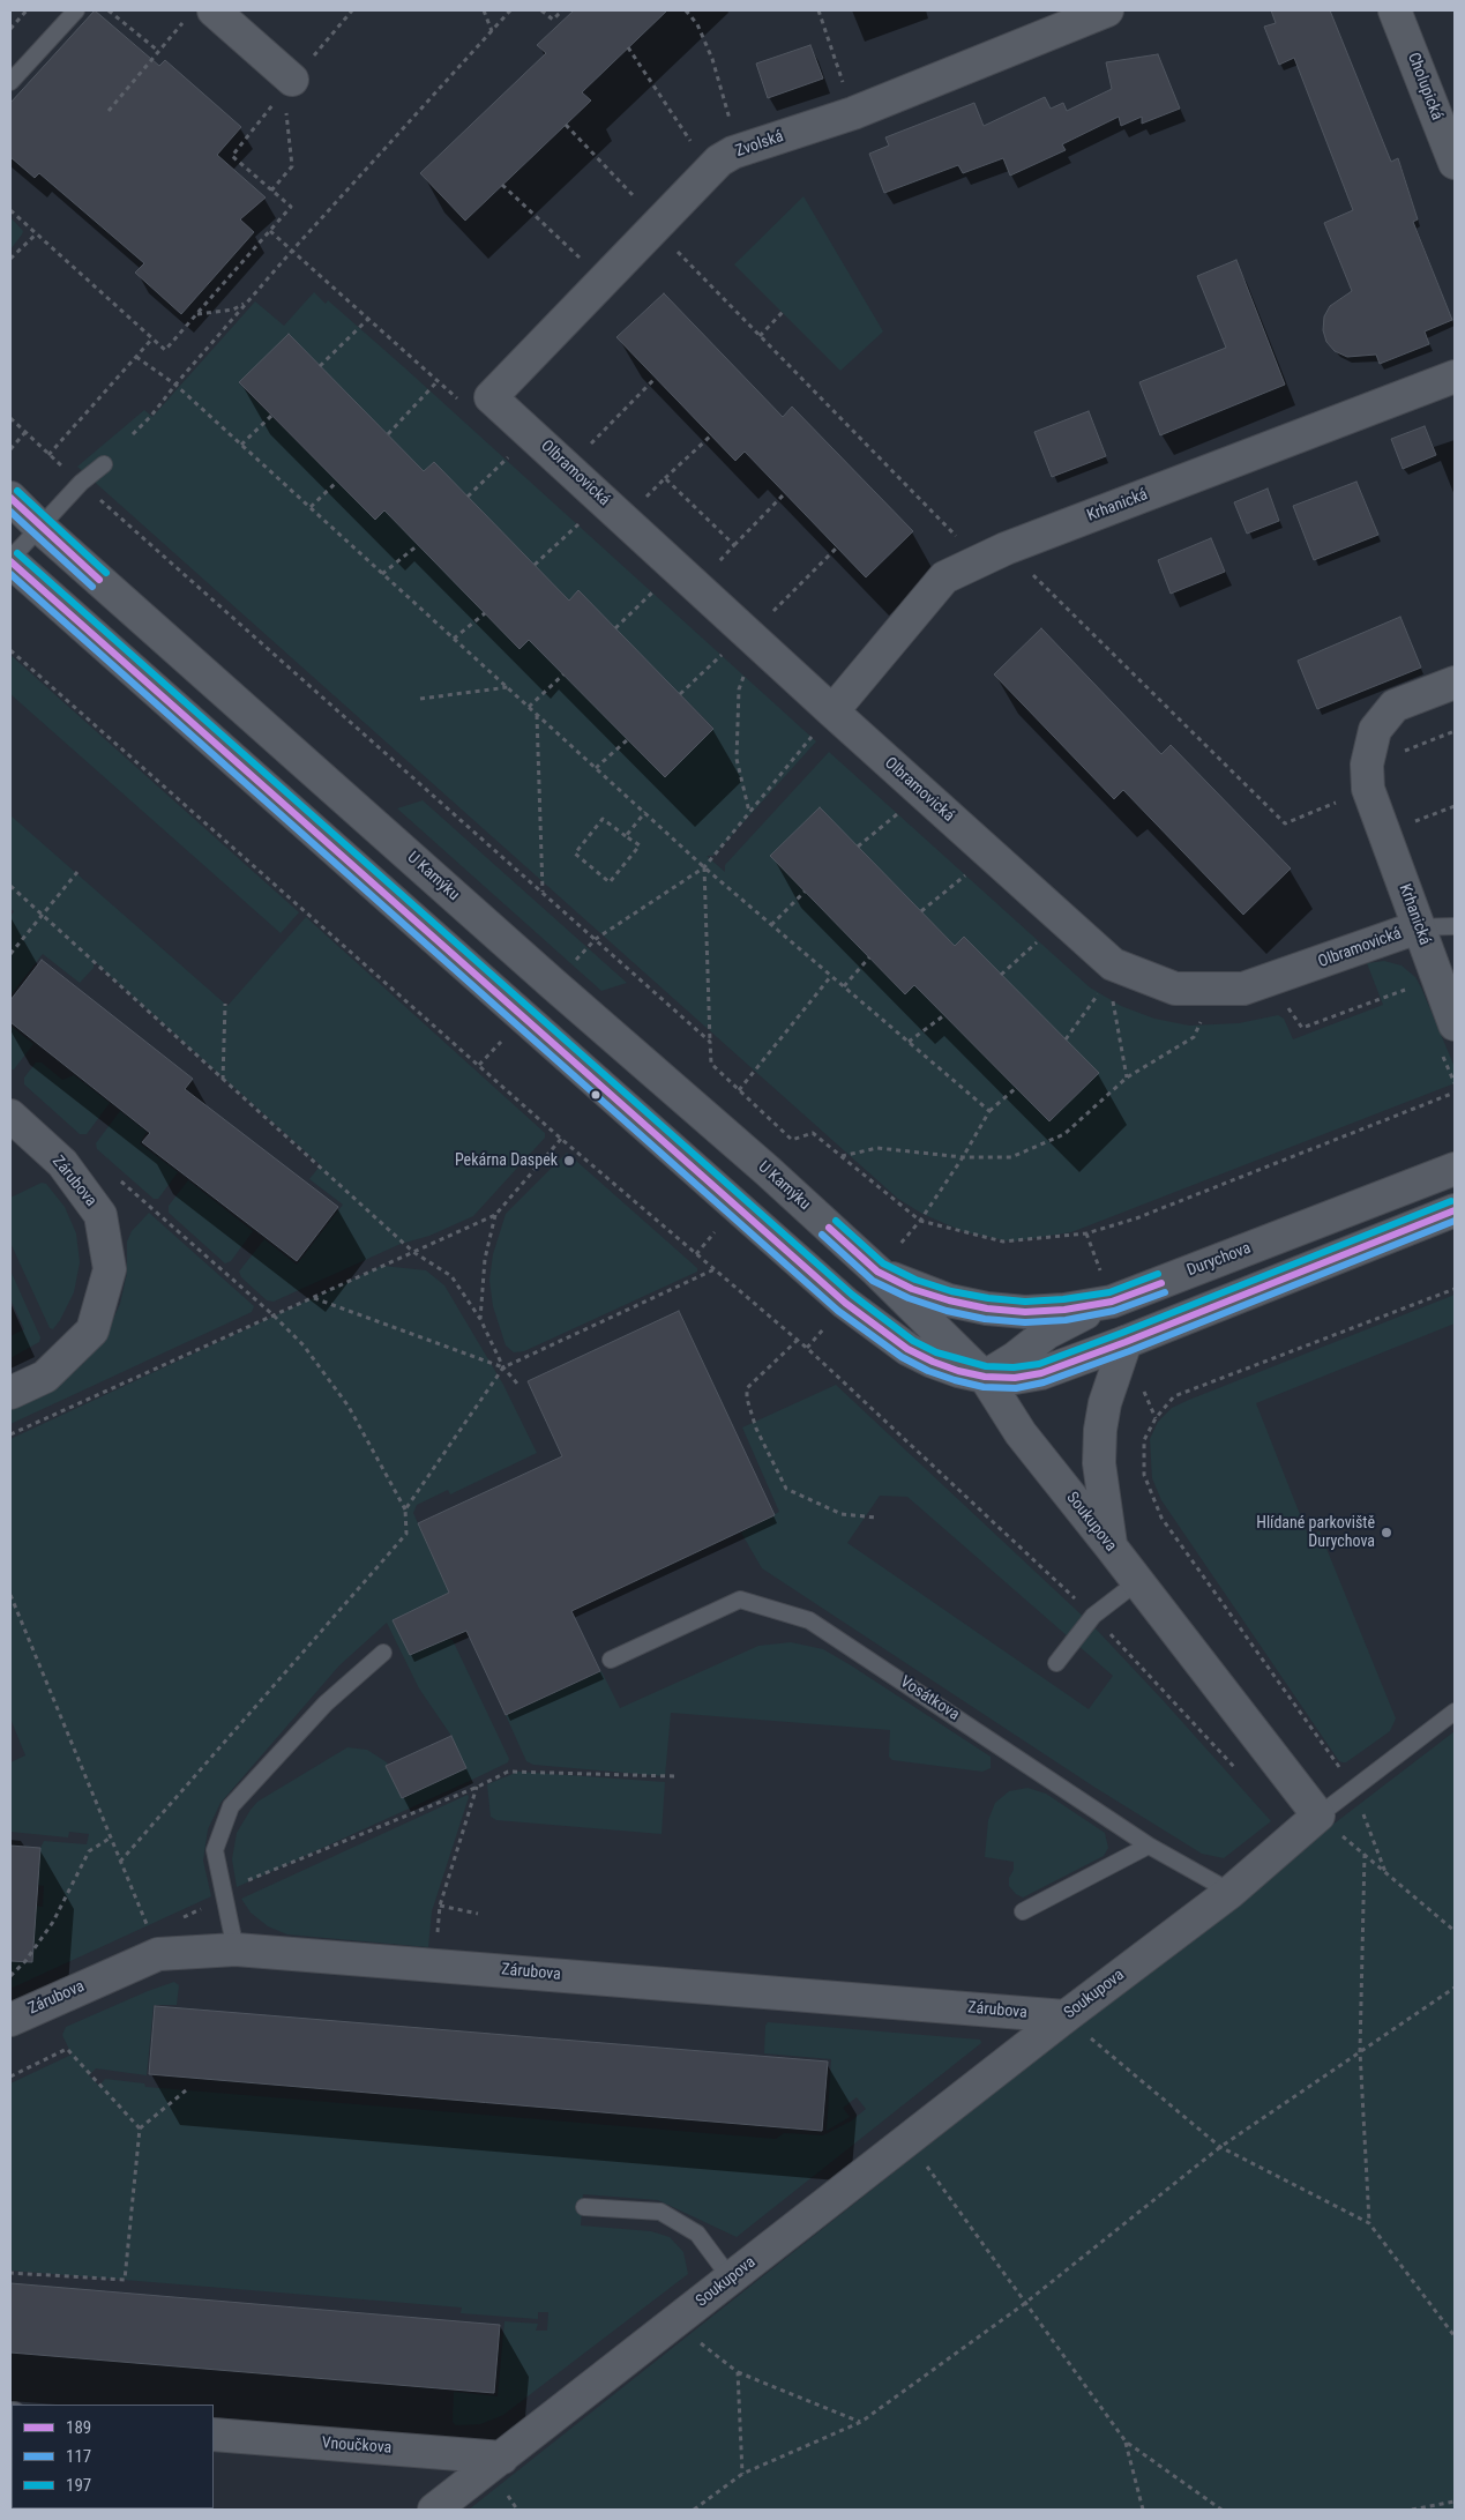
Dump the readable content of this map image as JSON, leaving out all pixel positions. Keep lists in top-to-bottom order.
{
  "streets": {
    "street": [
      "Cholupická",
      "Zvolská",
      "Olbramovická",
      "Krhanická",
      "U Kamýku",
      "Zárubova",
      "Durychova",
      "Soukupova",
      "Vnoučkova"
    ],
    "lane": ["Vosátkova"]
  },
  "crossings": [
    ["Zvolská", "Olbramovická"],
    ["Olbramovická", "Krhanická"],
    ["U Kamýku", "Durychova"],
    ["U Kamýku", "Soukupova"],
    ["Zárubova", "Soukupova"],
    ["Soukupova", "Vosátkova"],
    ["Soukupova", "Vnoučkova"]
  ],
  "places": ["Pekárna Daspek", "Hlídané parkoviště Durychova"],
  "lines": ["transit line 197", "transit line 189", "transit line 117"],
  "legend": ["189", "117", "197"]
}
